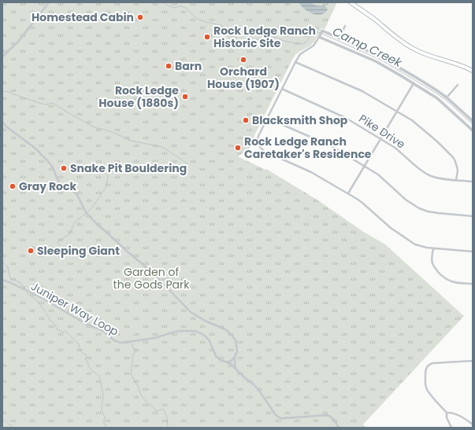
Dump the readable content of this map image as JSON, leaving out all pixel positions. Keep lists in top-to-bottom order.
{
  "streets": {
    "street": ["Pike Drive", "Juniper Way Loop"]
  },
  "water": ["Camp Creek"],
  "parks": ["Garden of the Gods Park"],
  "places": [
    "Homestead Cabin",
    "Rock Ledge Ranch Historic Site",
    "Orchard House (1907)",
    "Barn",
    "Rock Ledge House (1880s)",
    "Blacksmith Shop",
    "Rock Ledge Ranch Caretaker's Residence",
    "Snake Pit Bouldering",
    "Gray Rock",
    "Sleeping Giant"
  ]
}
